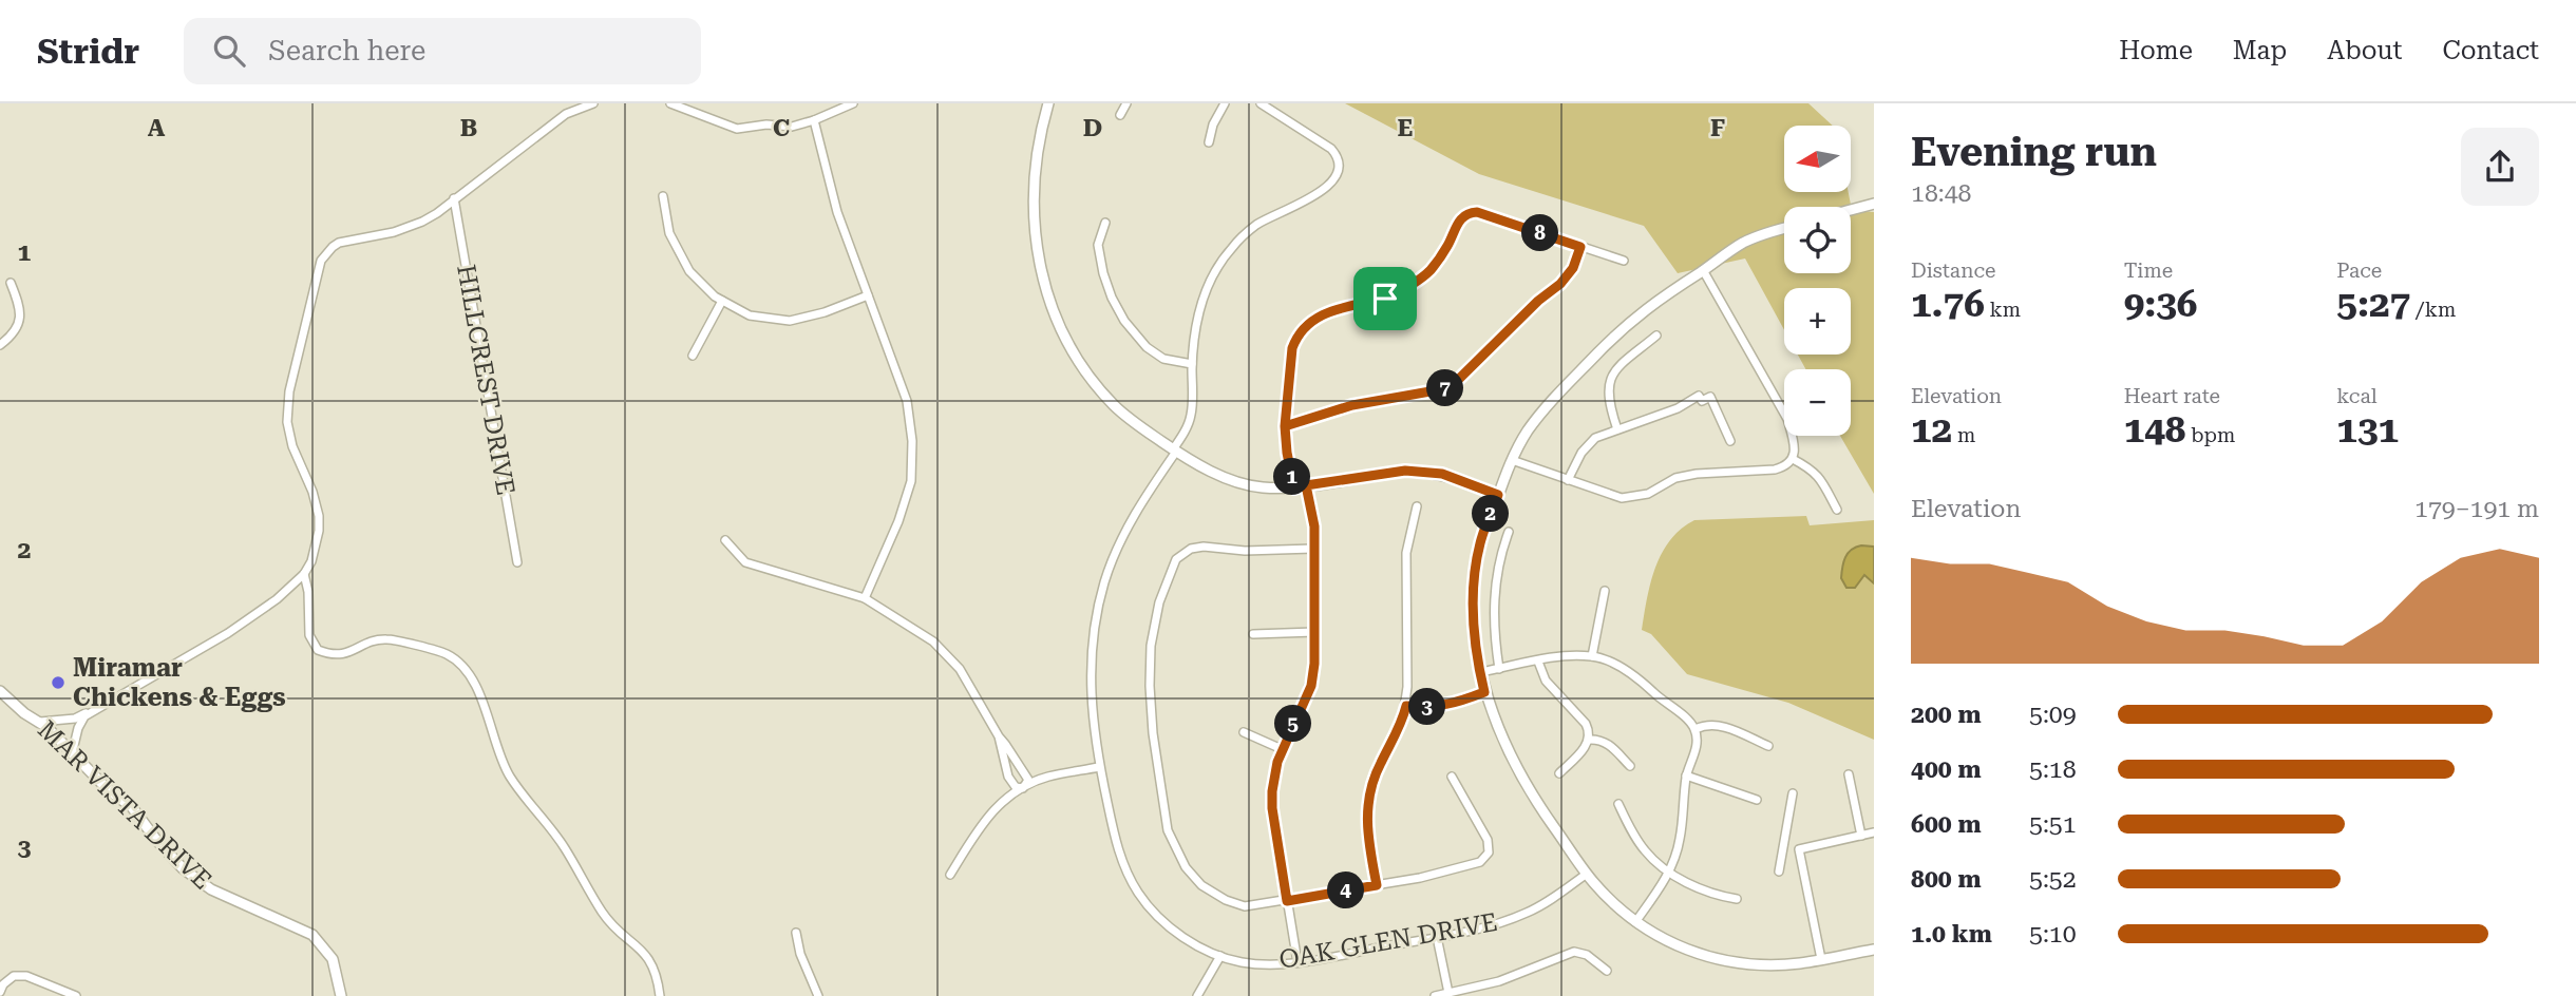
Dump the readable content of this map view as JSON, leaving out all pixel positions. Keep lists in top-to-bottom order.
{
  "streets": {
    "street": ["HILLCREST DRIVE", "MAR VISTA DRIVE", "OAK GLEN DRIVE"]
  },
  "places": ["Miramar Chickens & Eggs"],
  "north": "left",
  "page": {
    "header": "Stridr",
    "search": "Search here",
    "nav": [
      "Home",
      "Map",
      "About",
      "Contact"
    ],
    "heading": ["Evening run", "18:48"],
    "map_buttons": ["+", "−"],
    "pins": [
      "8",
      "7",
      "1",
      "2",
      "3",
      "5",
      "4"
    ],
    "stats": [
      ["Distance", "1.76 km"],
      ["Time", "9:36"],
      ["Pace", "5:27 /km"],
      ["Elevation", "12 m"],
      ["Heart rate", "148 bpm"],
      ["kcal", "131"]
    ],
    "chart": ["Elevation", "179–191 m"],
    "list": [
      {
        "name": "200 m",
        "note": "5:09"
      },
      {
        "name": "400 m",
        "note": "5:18"
      },
      {
        "name": "600 m",
        "note": "5:51"
      },
      {
        "name": "800 m",
        "note": "5:52"
      },
      {
        "name": "1.0 km",
        "note": "5:10"
      }
    ]
  },
  "grid": {
    "columns": [
      "A",
      "B",
      "C",
      "D",
      "E",
      "F"
    ],
    "rows": ["1", "2", "3"]
  }
}
